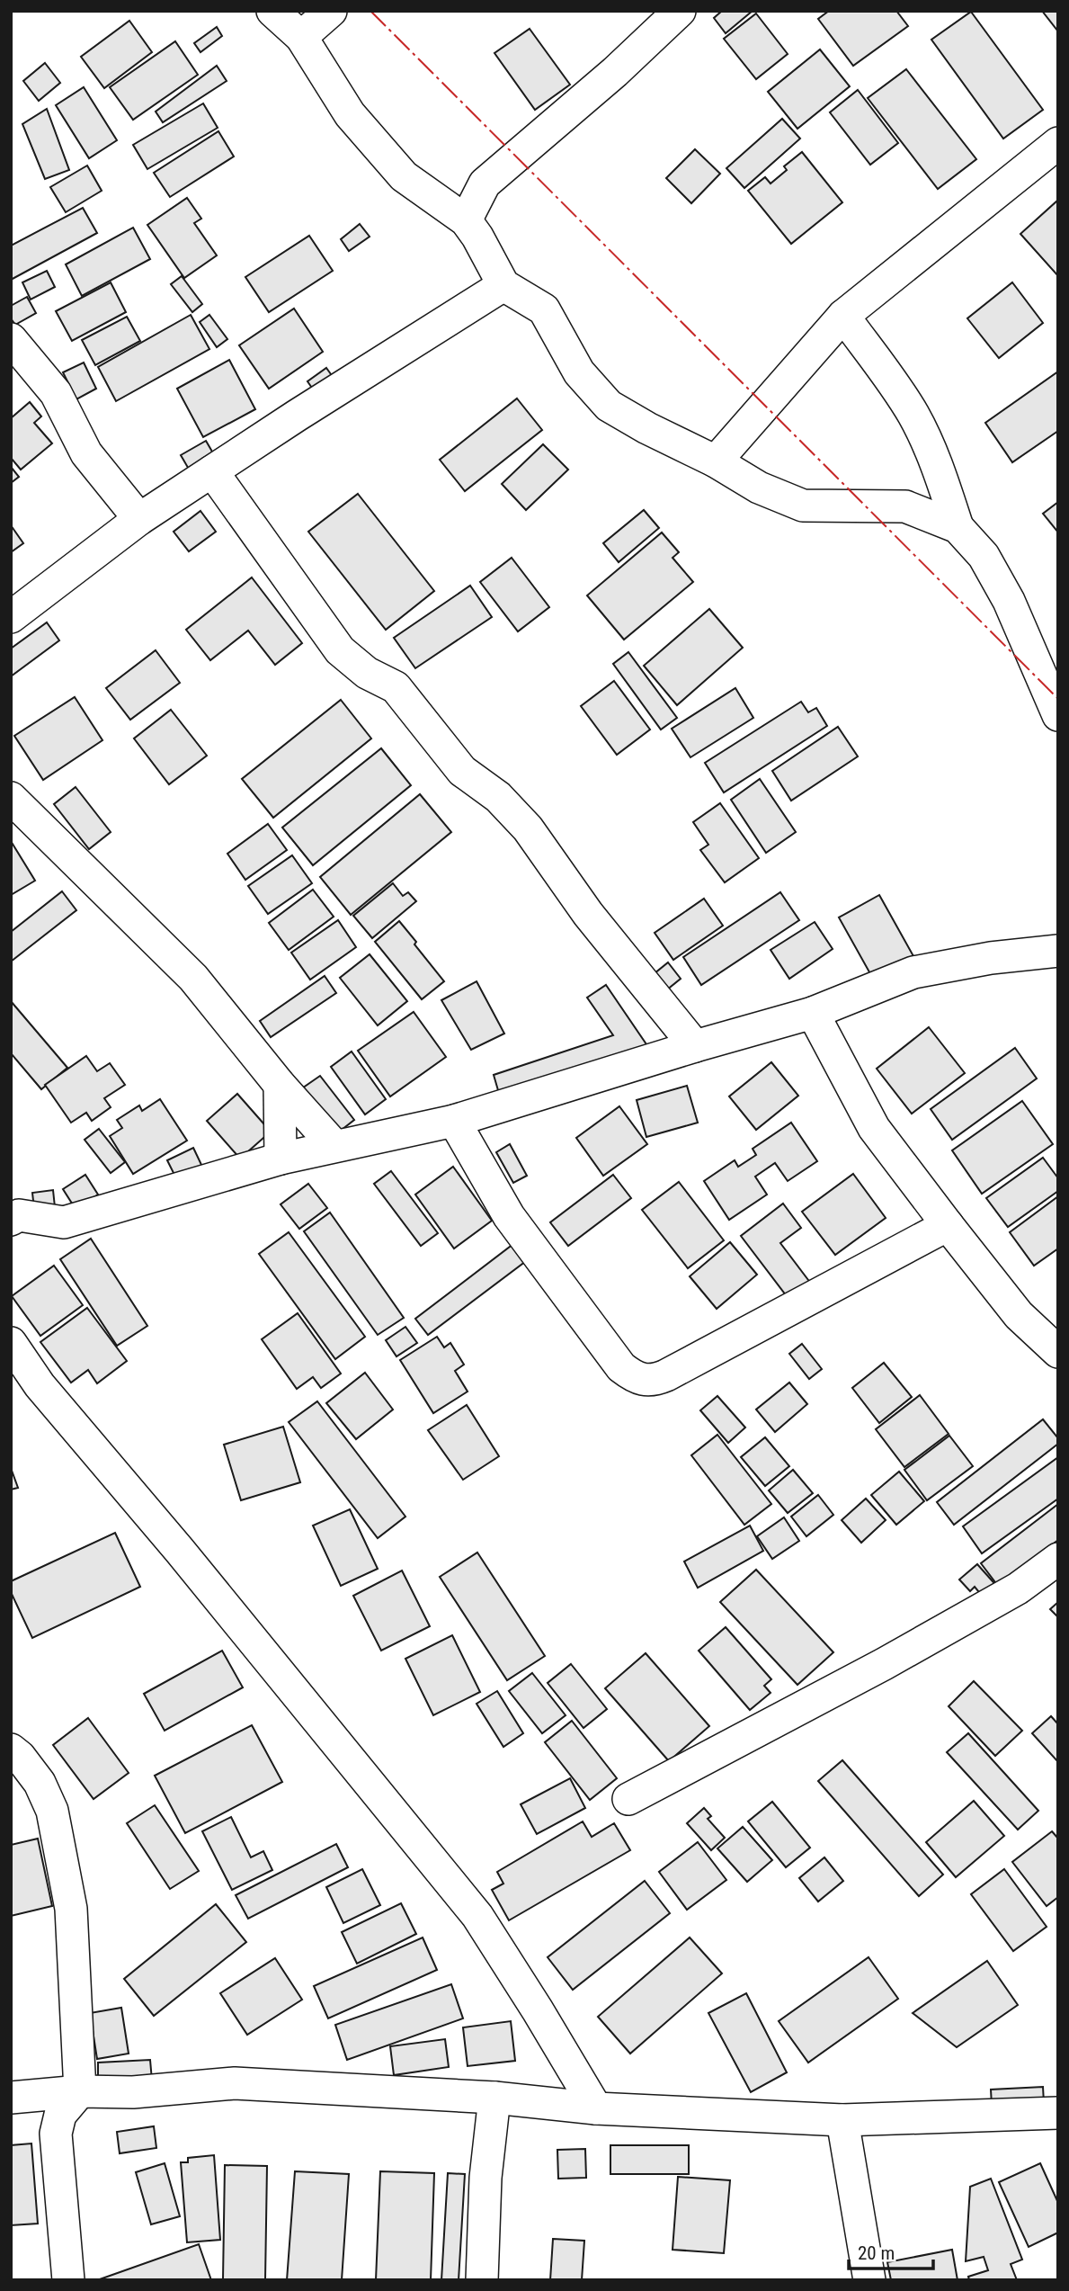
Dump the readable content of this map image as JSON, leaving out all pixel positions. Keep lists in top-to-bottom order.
{
  "scale_bar": "20 m"
}
